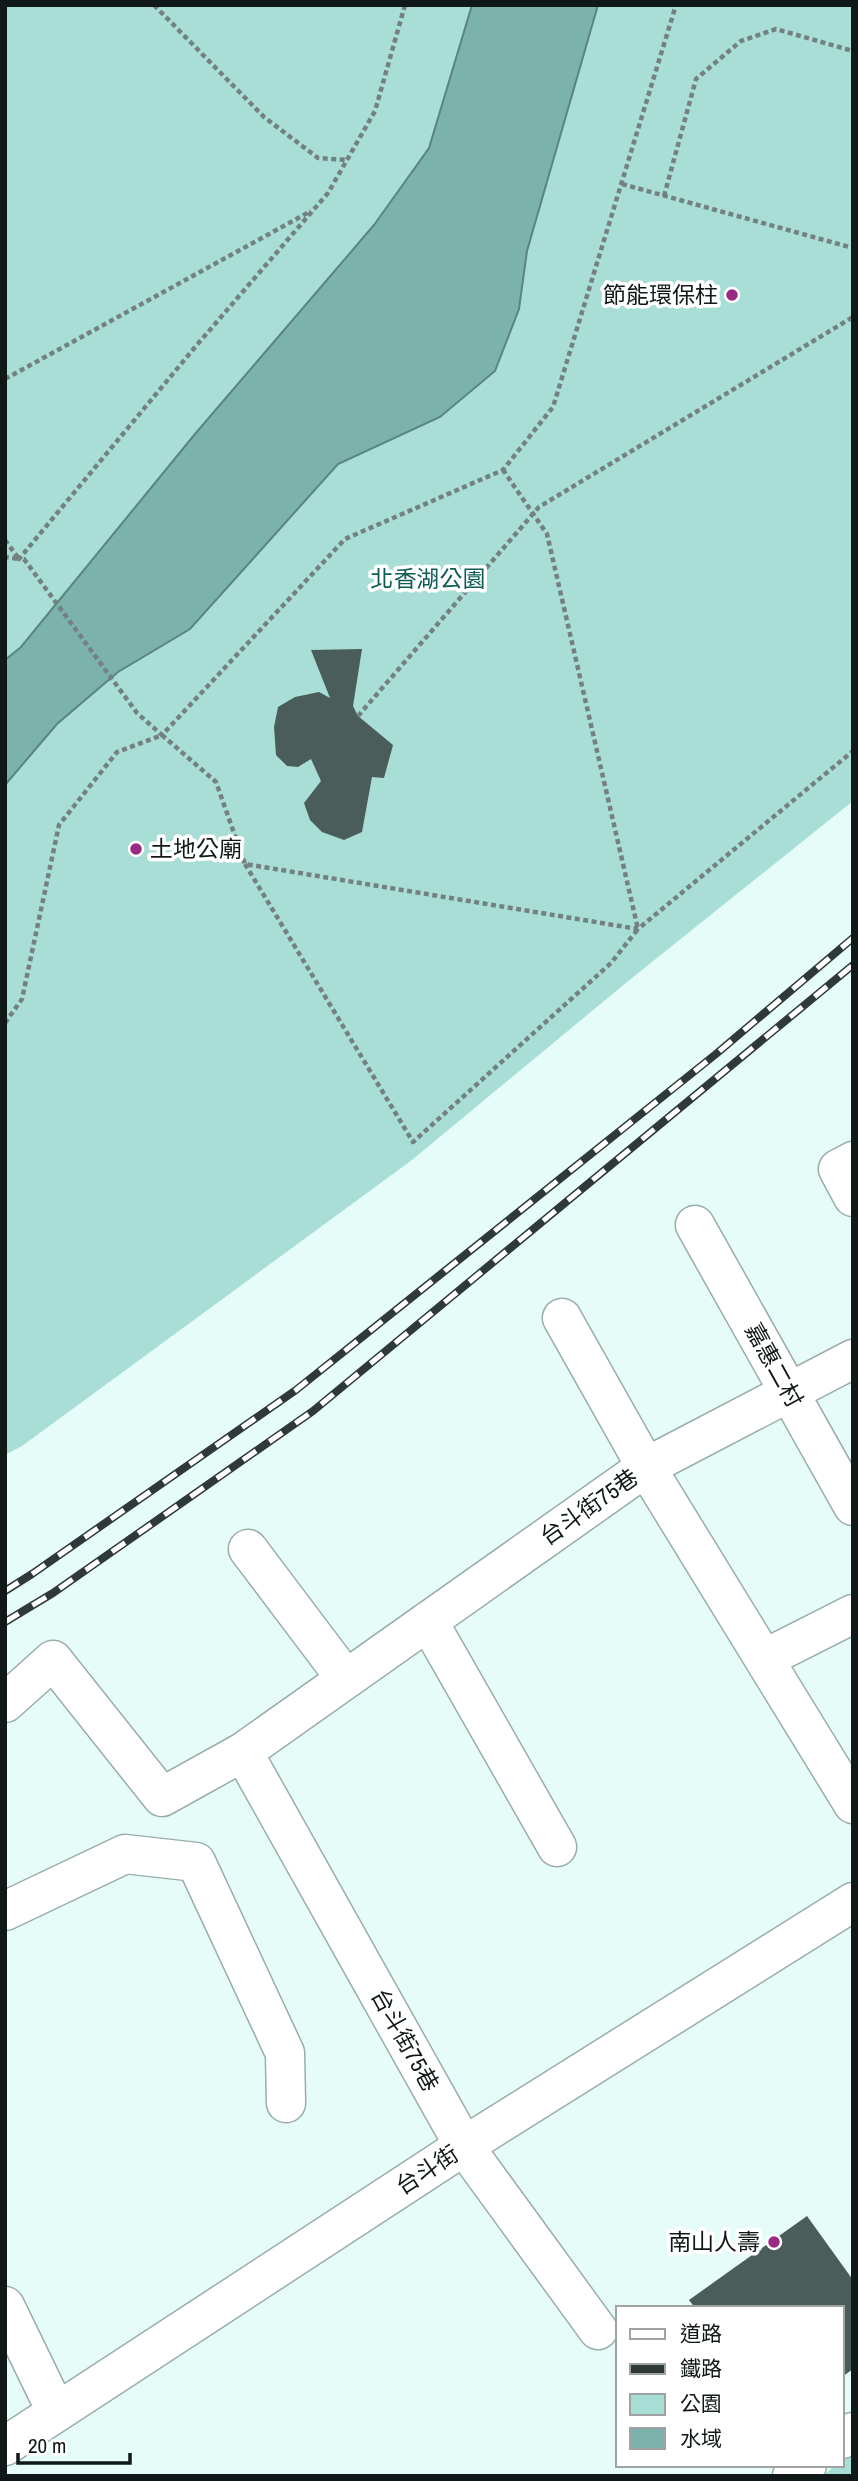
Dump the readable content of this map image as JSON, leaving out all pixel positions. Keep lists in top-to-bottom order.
{
  "streets": {
    "street": ["嘉惠二村", "台斗街75巷", "台斗街"]
  },
  "crossings": [
    ["台斗街75巷", "台斗街"]
  ],
  "parks": ["北香湖公園"],
  "places": ["節能環保柱", "土地公廟", "南山人壽"],
  "legend": [
    "道路",
    "鐵路",
    "公園",
    "水域"
  ],
  "scale_bar": "20 m"
}
